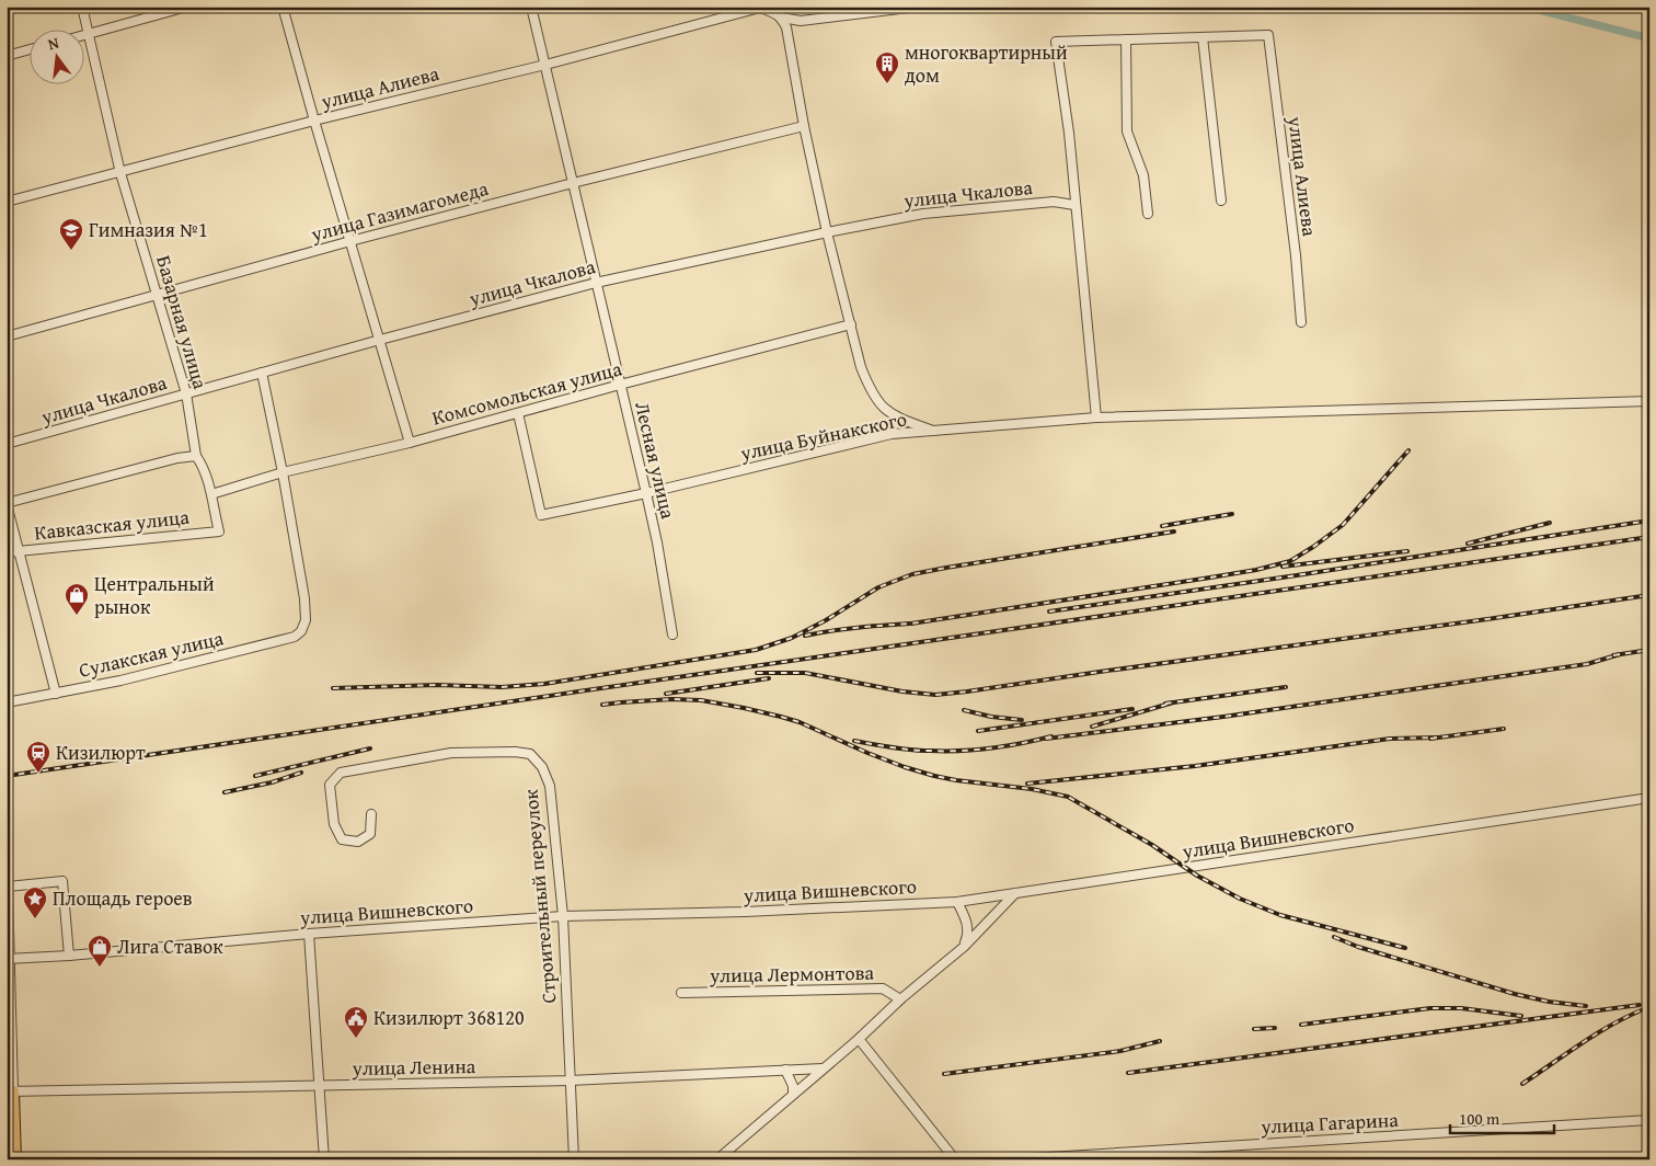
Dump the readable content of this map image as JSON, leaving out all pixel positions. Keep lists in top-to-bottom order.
{
  "streets": {
    "street": [
      "улица Алиева",
      "улица Чкалова",
      "улица Газимагомеда",
      "Базарная улица",
      "Комсомольская улица",
      "улица Буйнакского",
      "Лесная улица",
      "Кавказская улица",
      "Сулакская улица",
      "улица Вишневского",
      "Строительный переулок",
      "улица Лермонтова",
      "улица Ленина",
      "улица Гагарина"
    ]
  },
  "crossings": [
    ["улица Алиева", "Базарная улица"],
    ["улица Алиева", "Лесная улица"],
    ["улица Чкалова", "Базарная улица"],
    ["улица Чкалова", "Лесная улица"],
    ["улица Газимагомеда", "Базарная улица"],
    ["улица Газимагомеда", "Лесная улица"],
    ["Комсомольская улица", "улица Буйнакского"],
    ["Комсомольская улица", "Лесная улица"],
    ["Комсомольская улица", "Кавказская улица"],
    ["Комсомольская улица", "Сулакская улица"],
    ["улица Буйнакского", "Лесная улица"],
    ["улица Вишневского", "Строительный переулок"],
    ["Строительный переулок", "улица Ленина"]
  ],
  "places": {
    "building": ["многоквартирный дом"],
    "school or university": ["Гимназия №1"],
    "shop": ["Центральный рынок", "Лига Ставок"],
    "station": ["Кизилюрт"],
    "place": ["Площадь героев"],
    "public building": ["Кизилюрт 368120"]
  },
  "scale_bar": "100 m",
  "north": "top"
}
